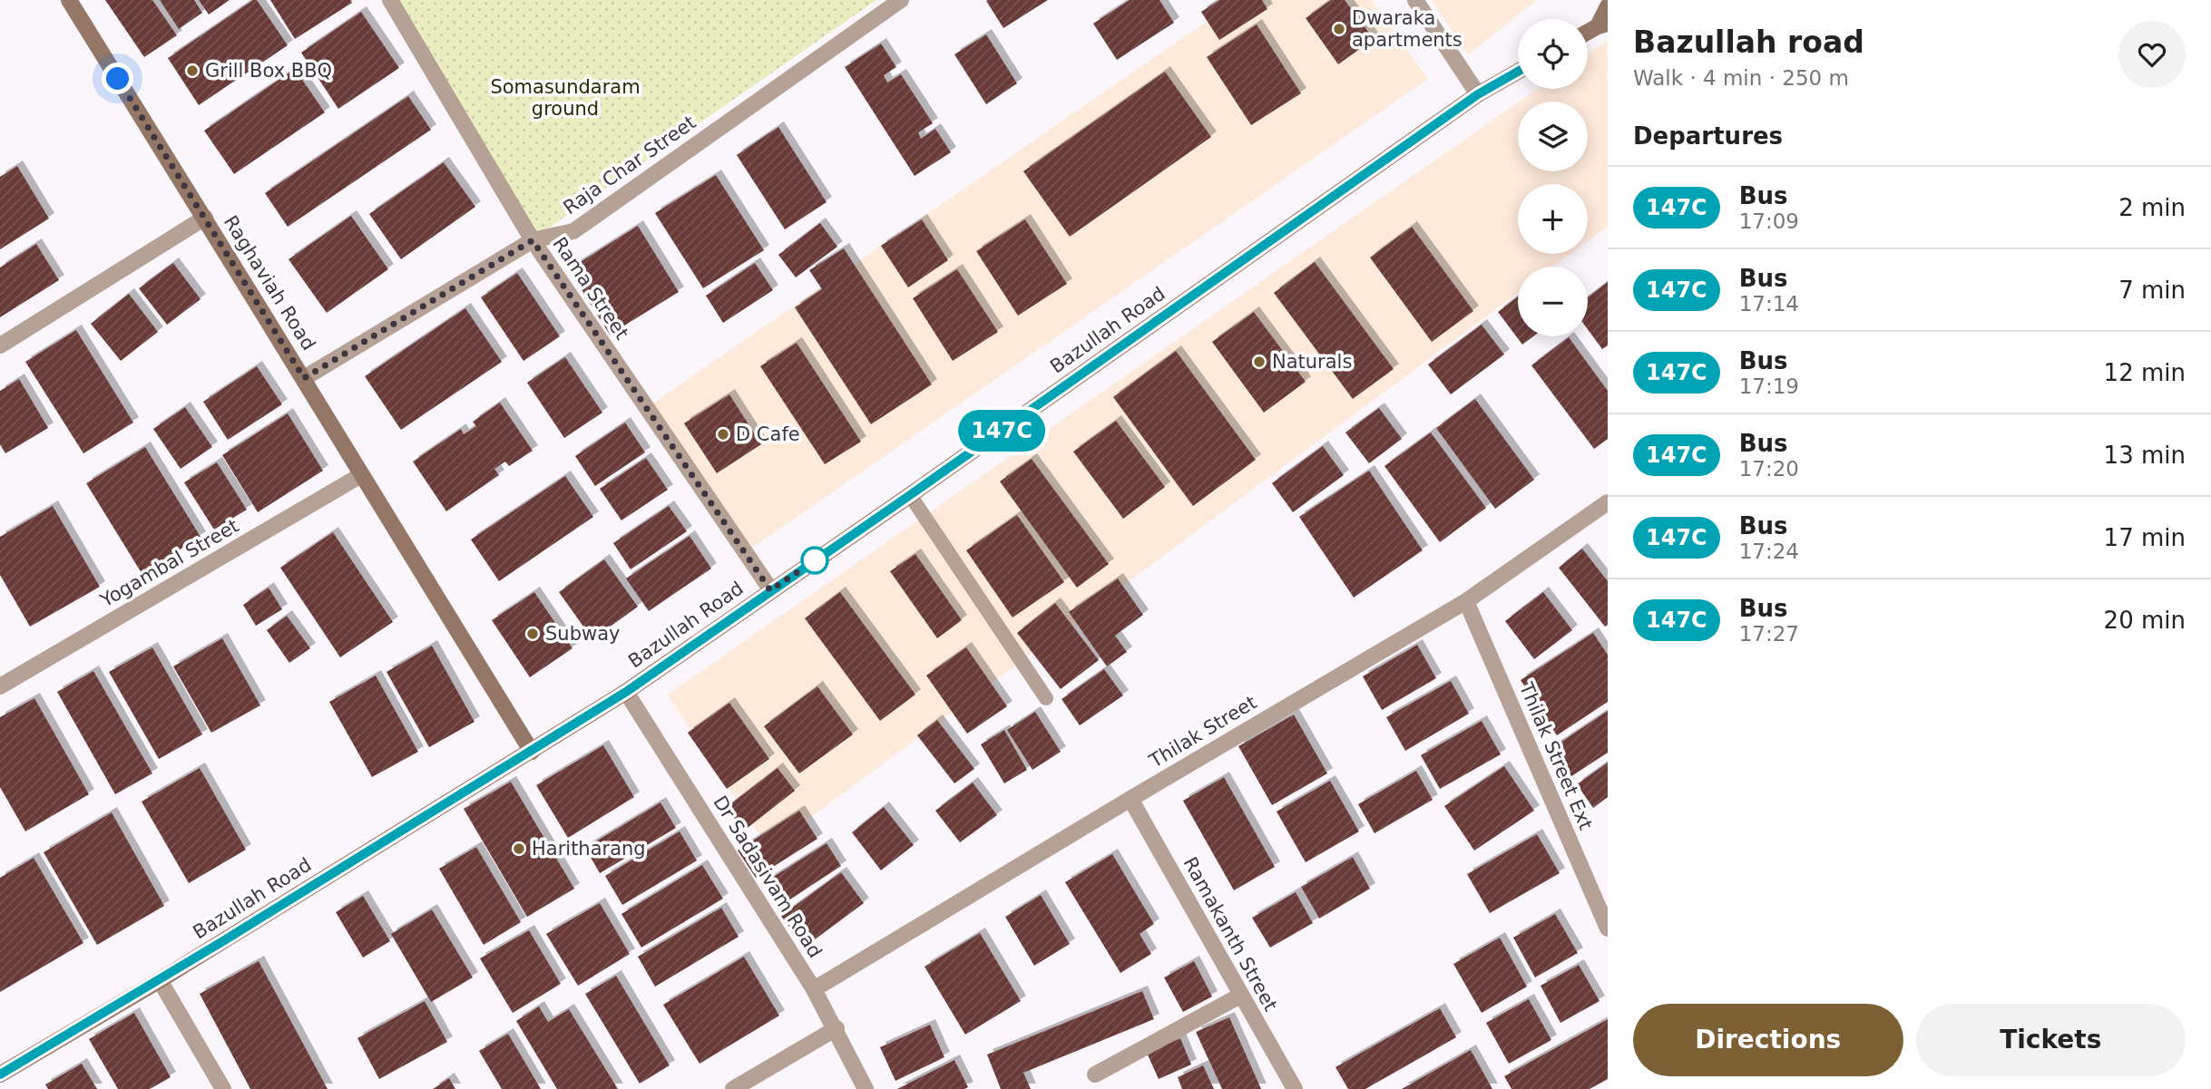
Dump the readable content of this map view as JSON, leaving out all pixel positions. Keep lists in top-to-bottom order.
{
  "streets": {
    "main road": ["Raghaviah Road", "Bazullah Road"],
    "street": [
      "Raja Char Street",
      "Rama Street",
      "Yogambal Street",
      "Thilak Street",
      "Thilak Street Ext",
      "Dr Sadasivam Road",
      "Ramakanth Street"
    ]
  },
  "crossings": [
    ["Raja Char Street", "Raghaviah Road"],
    ["Raja Char Street", "Rama Street"],
    ["Raghaviah Road", "Bazullah Road"],
    ["Raghaviah Road", "Yogambal Street"],
    ["Rama Street", "Bazullah Road"],
    ["Bazullah Road", "Dr Sadasivam Road"],
    ["Thilak Street", "Thilak Street Ext"],
    ["Thilak Street", "Dr Sadasivam Road"],
    ["Thilak Street", "Ramakanth Street"]
  ],
  "parks": ["Somasundaram ground"],
  "places": [
    "Dwaraka apartments",
    "Grill Box BBQ",
    "Naturals",
    "D Cafe",
    "Subway",
    "Haritharang"
  ],
  "lines": ["bus line 147C"],
  "page": {
    "on_map": "147C",
    "heading": [
      ["Bazullah road", "Walk · 4 min · 250 m"],
      "Departures"
    ],
    "map_buttons": ["+", "−"],
    "list": [
      {
        "mark": "147C",
        "name": "Bus",
        "note": "17:09",
        "value": "2 min"
      },
      {
        "mark": "147C",
        "name": "Bus",
        "note": "17:14",
        "value": "7 min"
      },
      {
        "mark": "147C",
        "name": "Bus",
        "note": "17:19",
        "value": "12 min"
      },
      {
        "mark": "147C",
        "name": "Bus",
        "note": "17:20",
        "value": "13 min"
      },
      {
        "mark": "147C",
        "name": "Bus",
        "note": "17:24",
        "value": "17 min"
      },
      {
        "mark": "147C",
        "name": "Bus",
        "note": "17:27",
        "value": "20 min"
      }
    ],
    "buttons": ["Directions", "Tickets"]
  }
}
